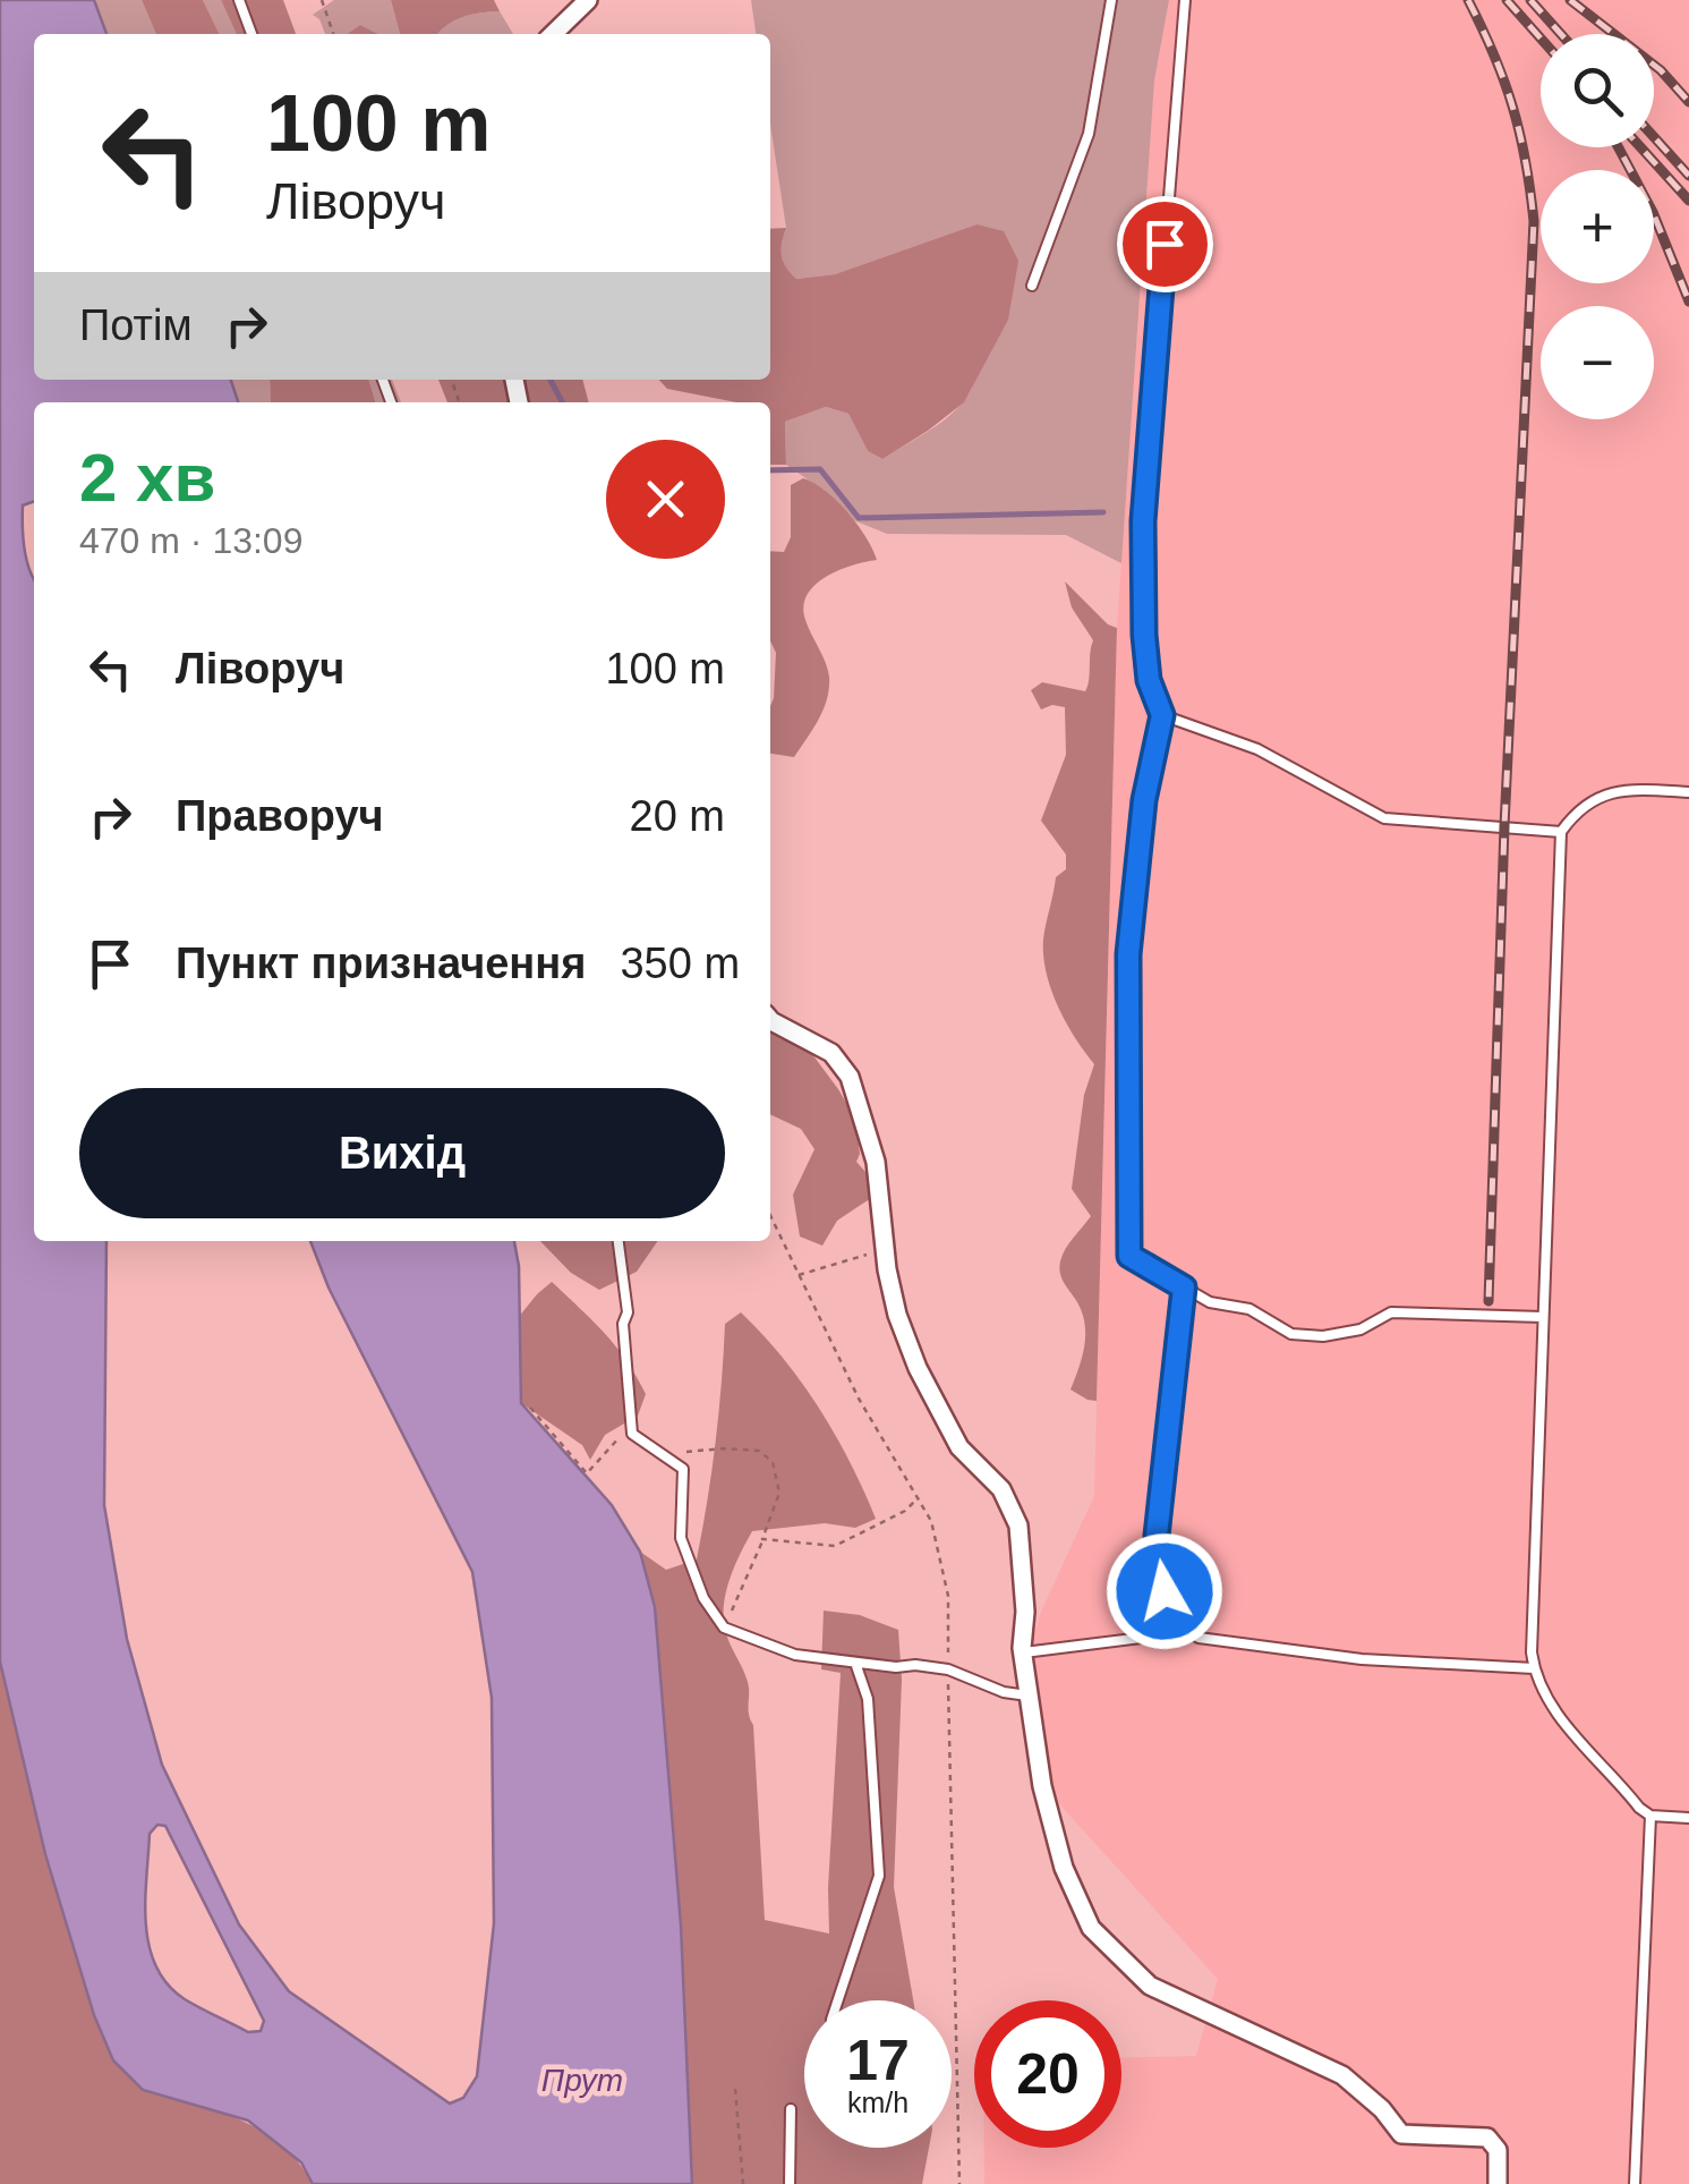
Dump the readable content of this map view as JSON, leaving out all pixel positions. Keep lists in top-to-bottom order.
{
  "water": ["Прут"],
  "page": {
    "map_buttons": ["+", "−"],
    "turn": ["100 m", "Ліворуч"],
    "then": "Потім",
    "heading": ["2 хв", "470 m · 13:09"],
    "list": [
      {
        "name": "Ліворуч",
        "value": "100 m"
      },
      {
        "name": "Праворуч",
        "value": "20 m"
      },
      {
        "name": "Пункт призначення",
        "value": "350 m"
      }
    ],
    "buttons": "Вихід",
    "speed": "17 km/h",
    "limit": "20"
  }
}
